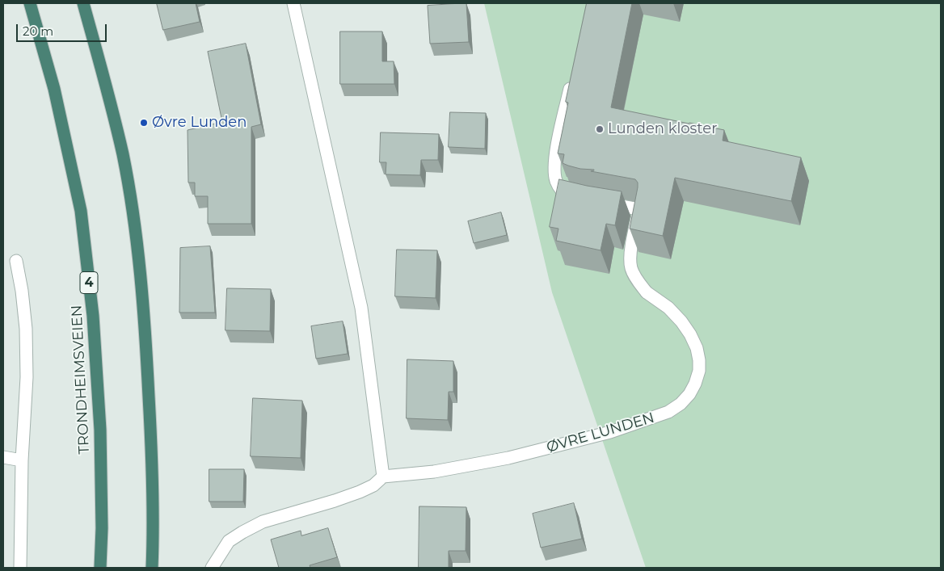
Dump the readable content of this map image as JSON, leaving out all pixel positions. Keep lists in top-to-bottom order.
{
  "streets": {
    "highway": ["4", "TRONDHEIMSVEIEN"],
    "street": ["ØVRE LUNDEN"]
  },
  "places": ["Øvre Lunden", "Lunden kloster"],
  "scale_bar": "20 m"
}
